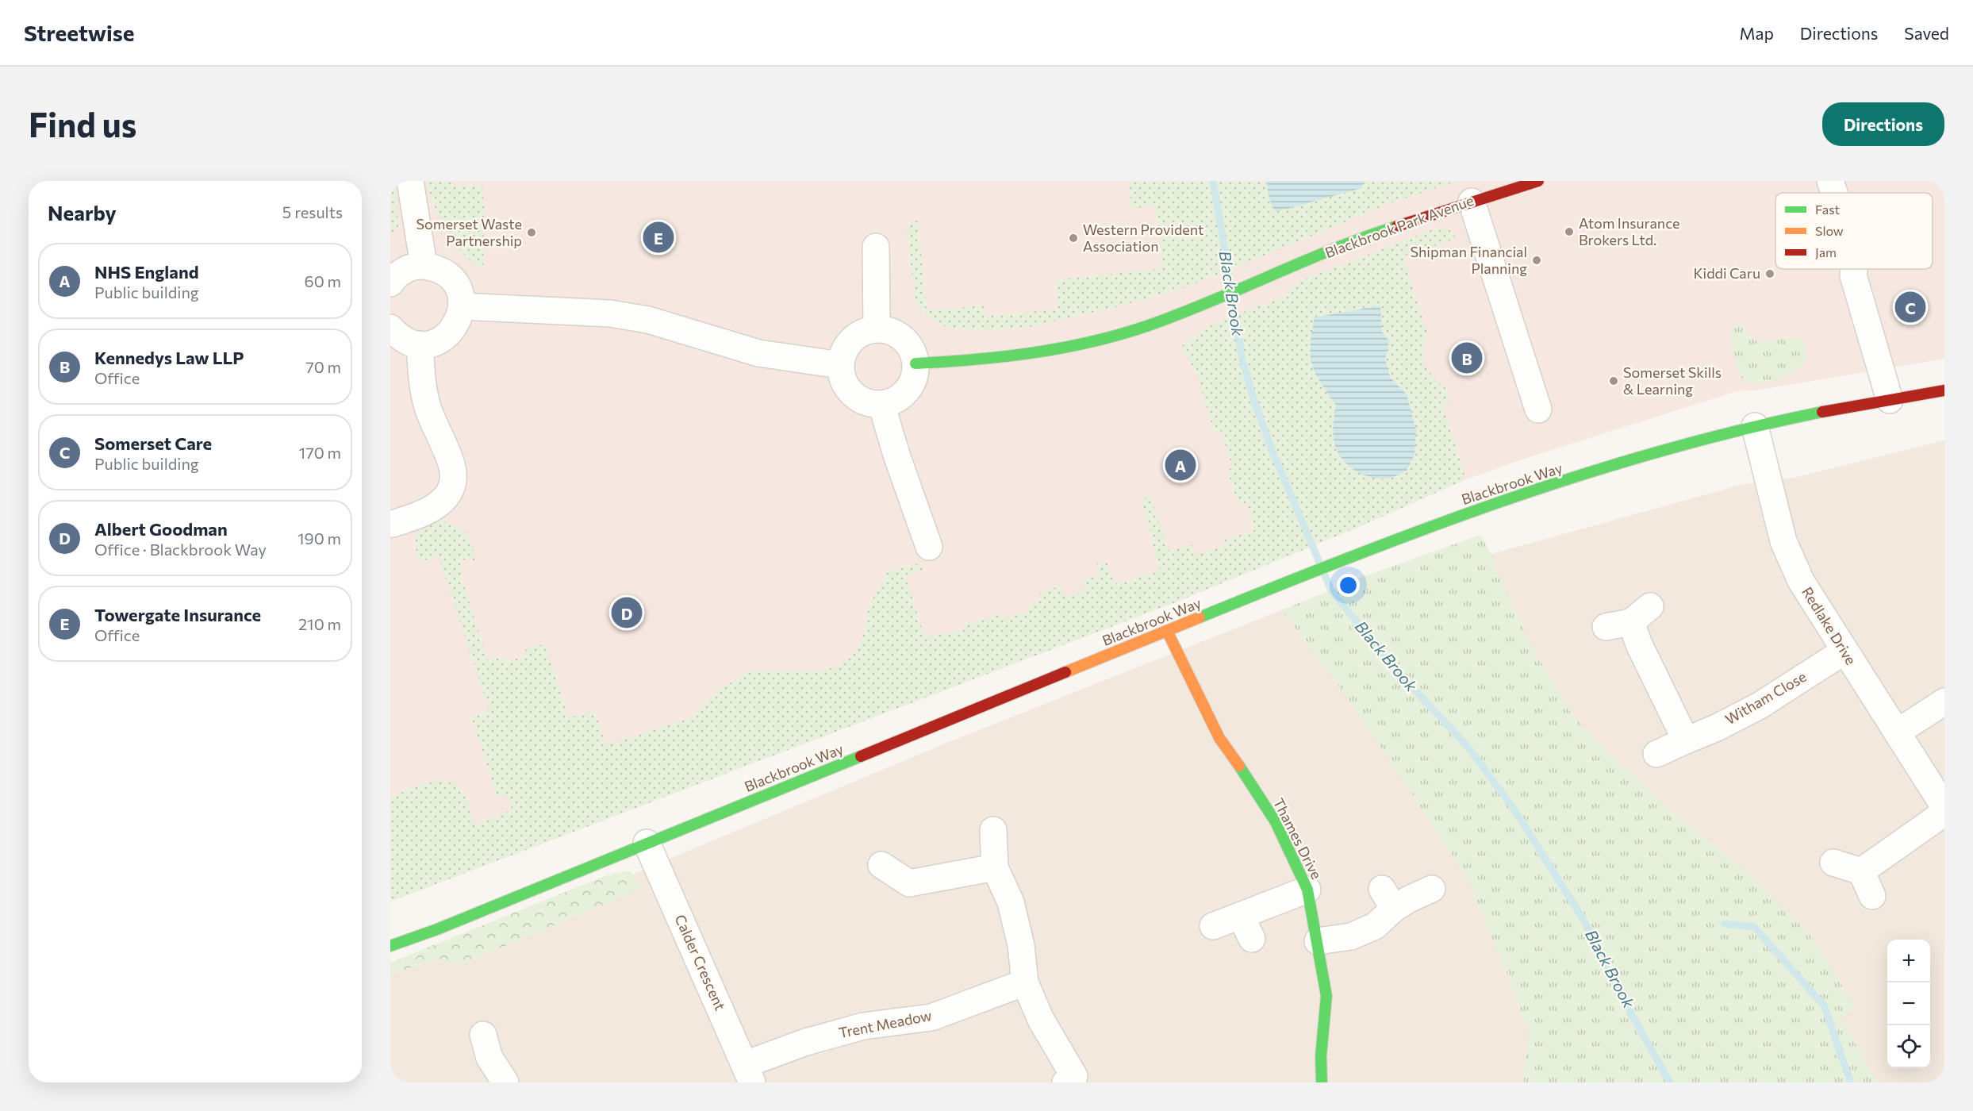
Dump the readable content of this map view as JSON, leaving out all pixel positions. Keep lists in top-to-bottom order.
{
  "streets": {
    "street": [
      "Blackbrook Park Avenue",
      "Blackbrook Way",
      "Redlake Drive",
      "Witham Close",
      "Thames Drive",
      "Calder Crescent",
      "Trent Meadow"
    ]
  },
  "crossings": [
    ["Blackbrook Way", "Redlake Drive"],
    ["Blackbrook Way", "Thames Drive"],
    ["Blackbrook Way", "Calder Crescent"],
    ["Redlake Drive", "Witham Close"],
    ["Calder Crescent", "Trent Meadow"]
  ],
  "water": ["Black Brook"],
  "places": [
    "Atom Insurance Brokers Ltd.",
    "Somerset Waste Partnership",
    "Western Provident Association",
    "Shipman Financial Planning",
    "Kiddi Caru",
    "Somerset Skills & Learning"
  ],
  "legend": ["Fast", "Slow", "Jam"],
  "page": {
    "header": "Streetwise",
    "nav": ["Map", "Directions", "Saved"],
    "buttons": "Directions",
    "title": "Find us",
    "heading": ["Nearby", "5 results"],
    "pins": [
      "E",
      "C",
      "B",
      "A",
      "D"
    ],
    "list": [
      {
        "mark": "A",
        "name": "NHS England",
        "note": "Public building",
        "value": "60 m"
      },
      {
        "mark": "B",
        "name": "Kennedys Law LLP",
        "note": "Office",
        "value": "70 m"
      },
      {
        "mark": "C",
        "name": "Somerset Care",
        "note": "Public building",
        "value": "170 m"
      },
      {
        "mark": "D",
        "name": "Albert Goodman",
        "note": "Office · Blackbrook Way",
        "value": "190 m"
      },
      {
        "mark": "E",
        "name": "Towergate Insurance",
        "note": "Office",
        "value": "210 m"
      }
    ],
    "map_buttons": ["+", "−"]
  }
}
